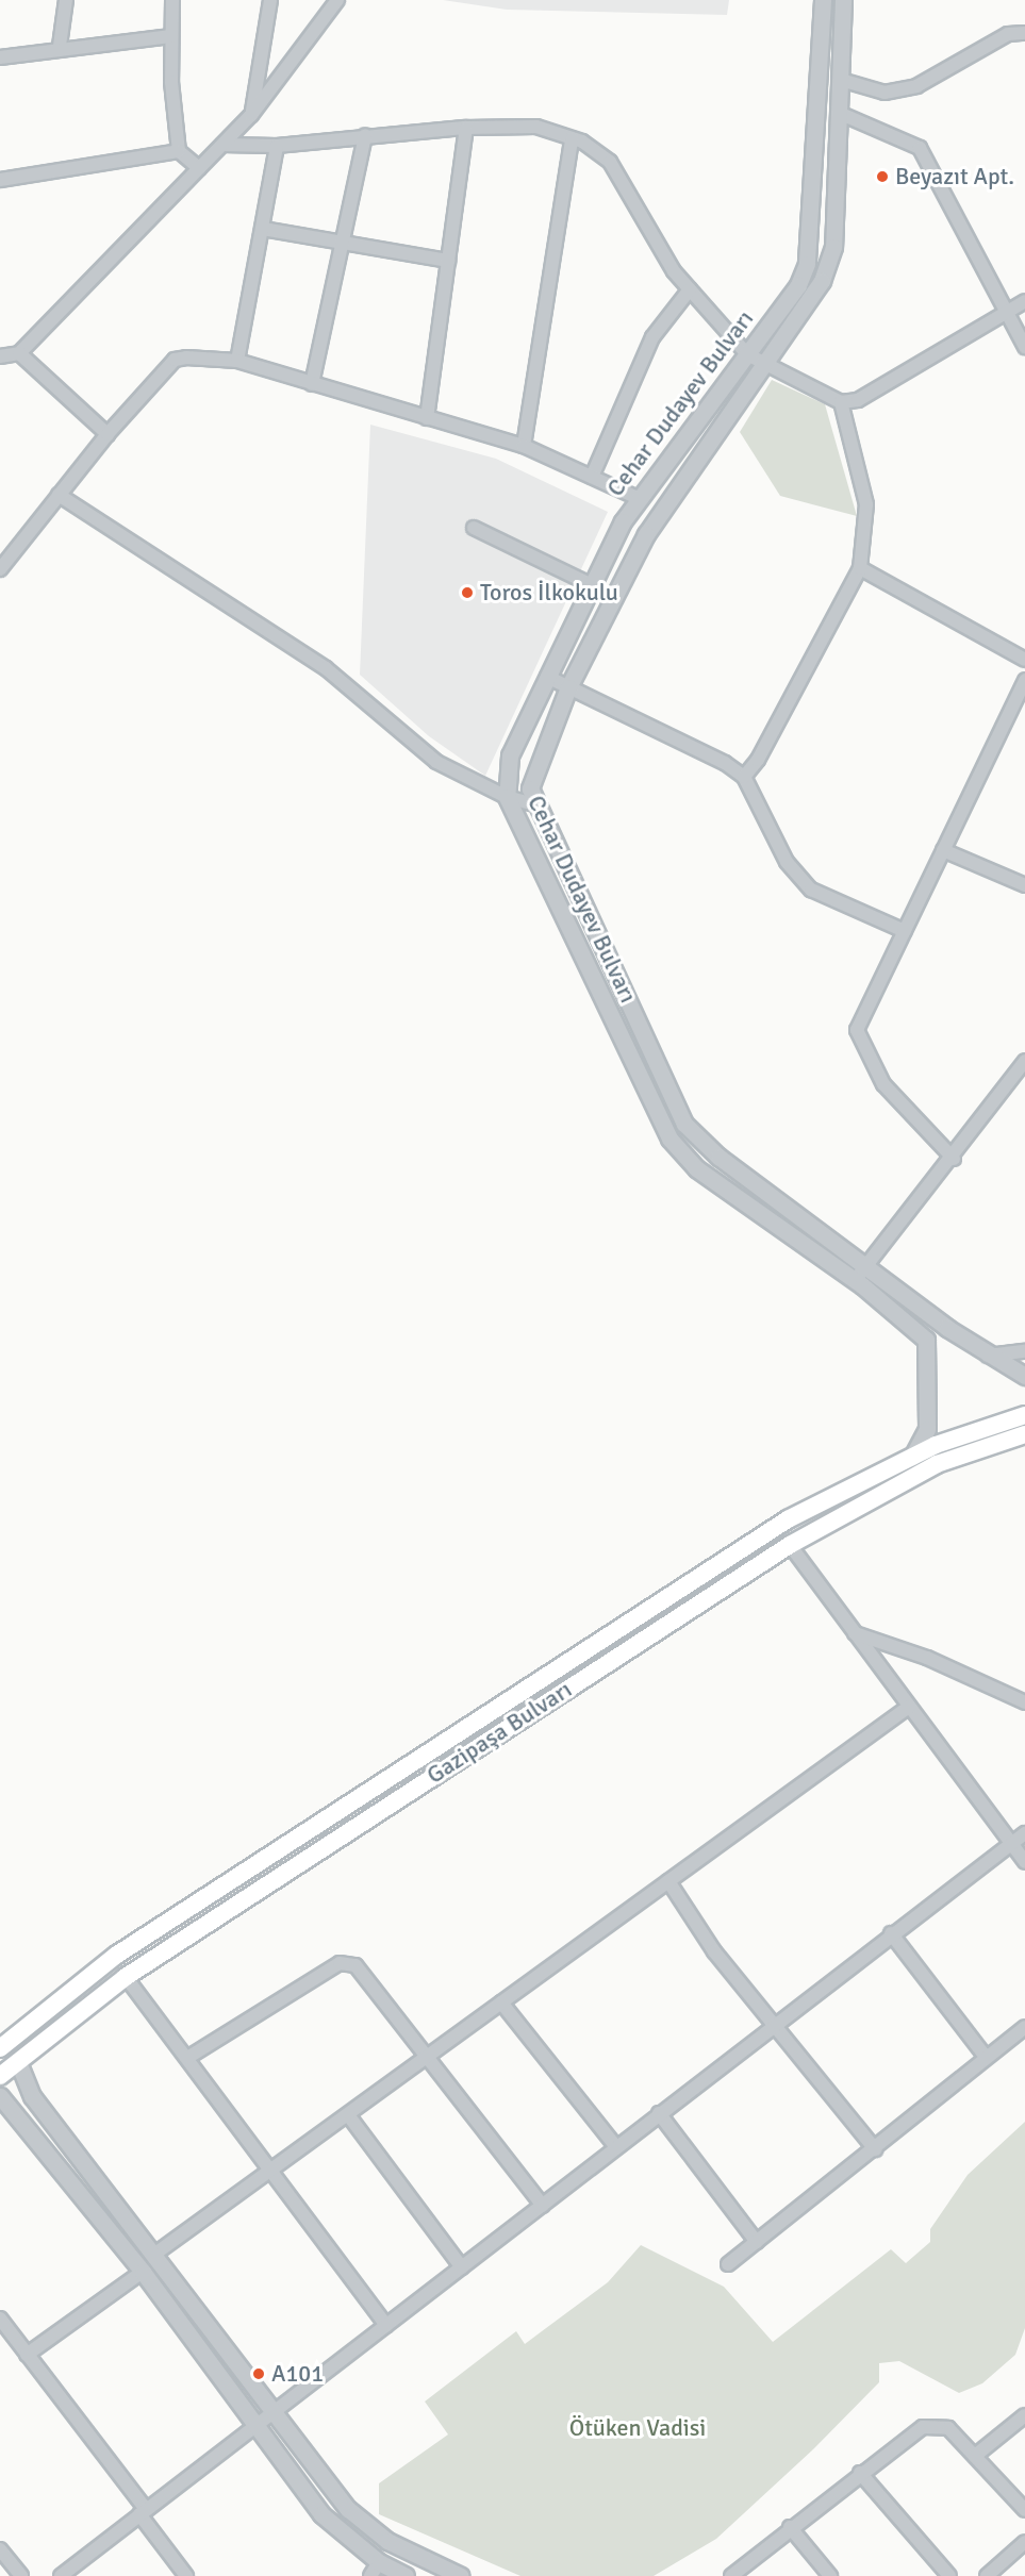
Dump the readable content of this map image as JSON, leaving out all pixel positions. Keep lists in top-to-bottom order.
{
  "streets": {
    "main road": ["Gazipaşa Bulvarı"],
    "street": ["Cehar Dudayev Bulvarı"]
  },
  "crossings": [
    ["Cehar Dudayev Bulvarı", "Gazipaşa Bulvarı"]
  ],
  "parks": ["Ötüken Vadisi"],
  "places": ["Beyazıt Apt.", "Toros İlkokulu", "A101"]
}
